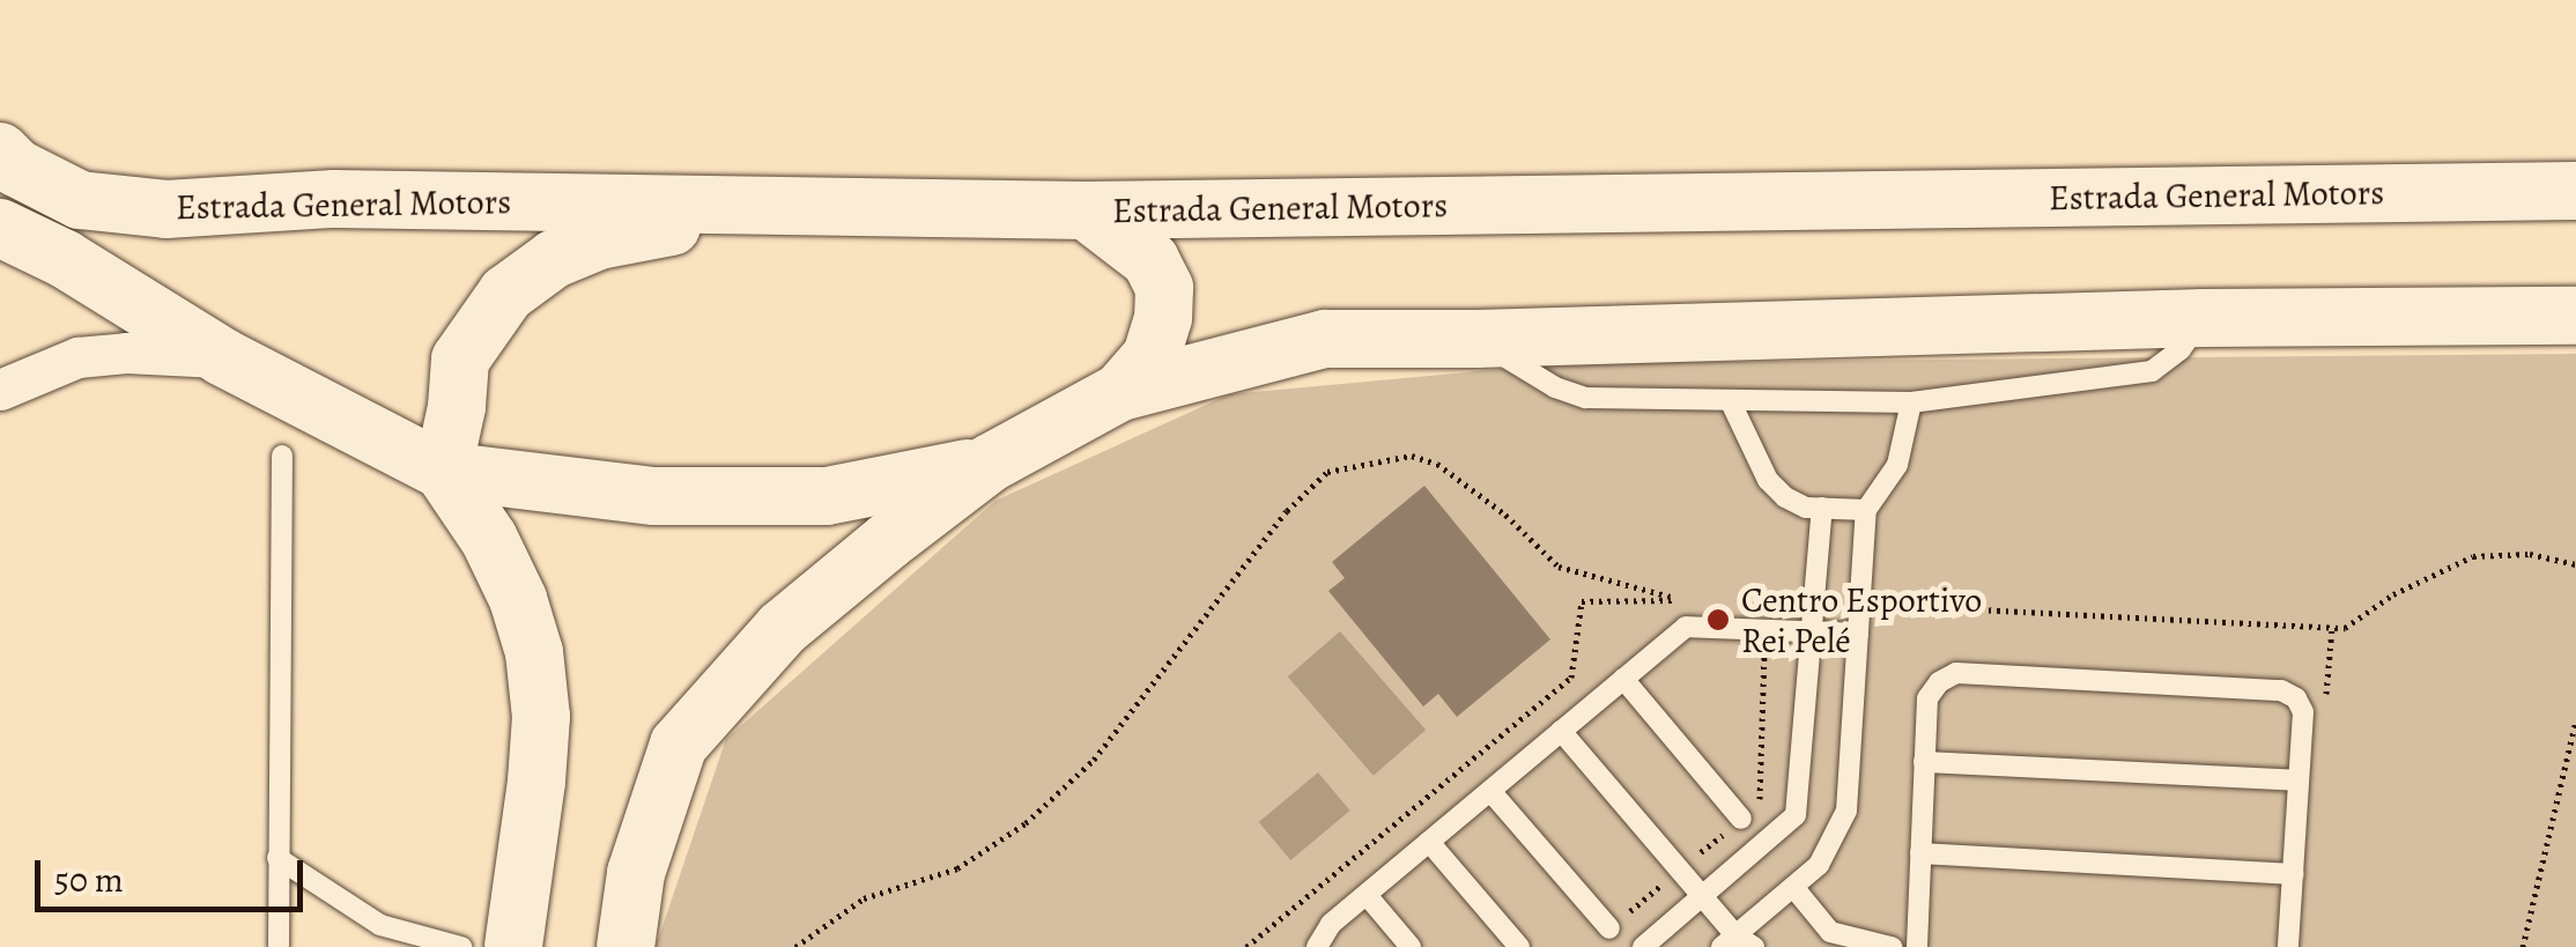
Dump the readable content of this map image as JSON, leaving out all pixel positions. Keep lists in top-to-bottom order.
{
  "streets": {
    "main road": ["Estrada General Motors"]
  },
  "places": ["Centro Esportivo Rei Pelé"],
  "scale_bar": "50 m"
}
